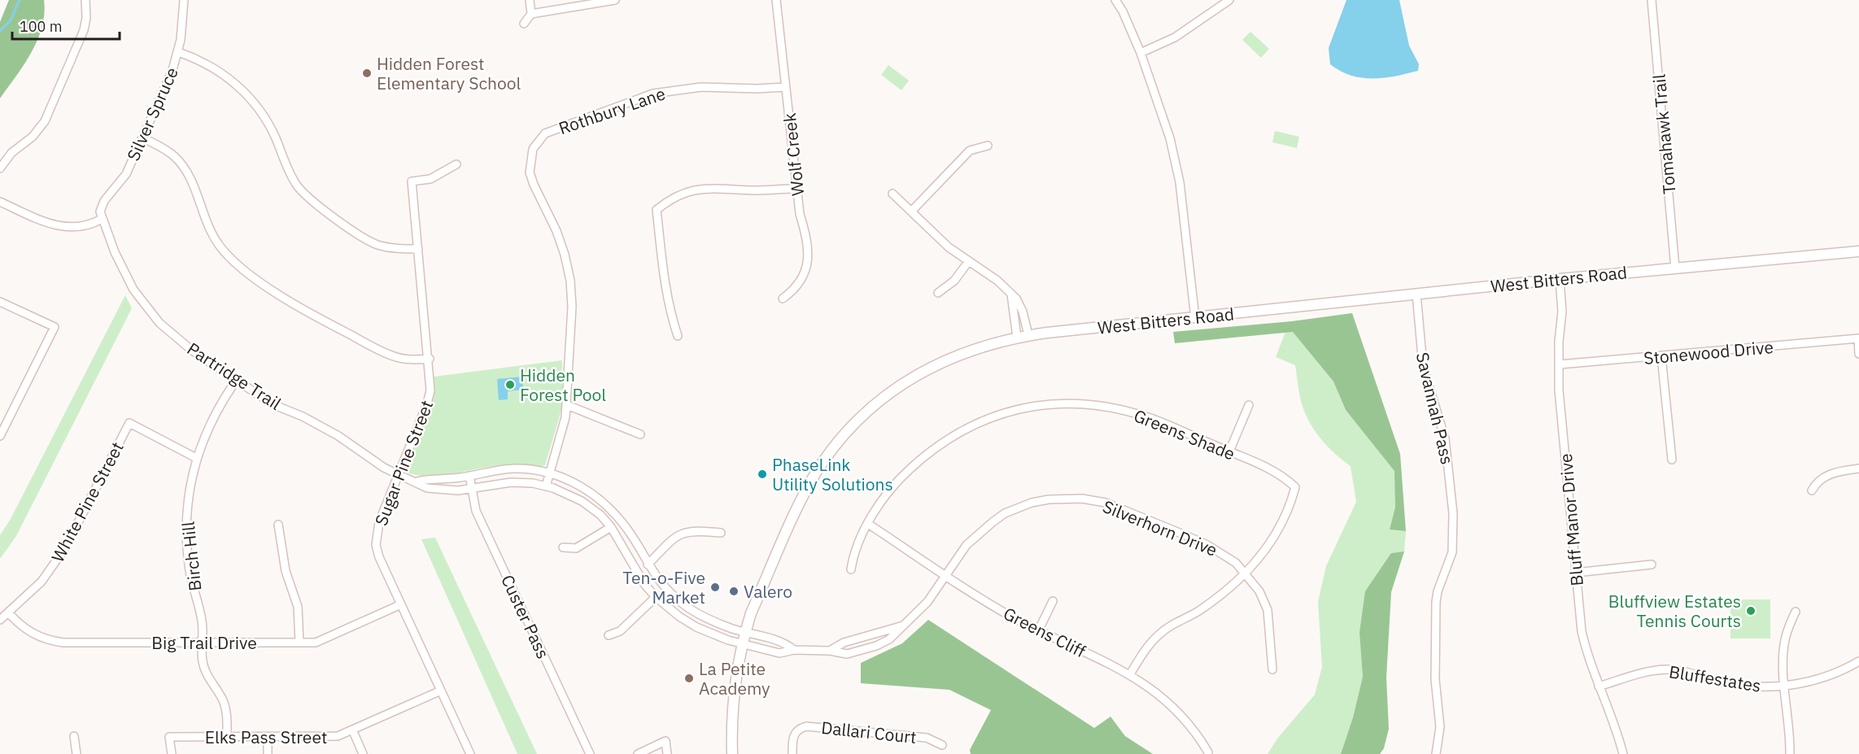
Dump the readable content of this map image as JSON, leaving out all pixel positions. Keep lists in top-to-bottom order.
{
  "streets": {
    "main road": ["West Bitters Road"],
    "street": [
      "Rothbury Lane",
      "Silver Spruce",
      "Tomahawk Trail",
      "Wolf Creek",
      "Stonewood Drive",
      "Partridge Trail",
      "Savannah Pass",
      "Greens Shade",
      "Sugar Pine Street",
      "White Pine Street",
      "Bluff Manor Drive",
      "Silverhorn Drive",
      "Birch Hill",
      "Custer Pass",
      "Greens Cliff",
      "Big Trail Drive",
      "Bluffestates",
      "Dallari Court",
      "Elks Pass Street"
    ]
  },
  "crossings": [
    ["Rothbury Lane", "Wolf Creek"],
    ["Silver Spruce", "Partridge Trail"],
    ["Tomahawk Trail", "West Bitters Road"],
    ["West Bitters Road", "Partridge Trail"],
    ["West Bitters Road", "Savannah Pass"],
    ["West Bitters Road", "Bluff Manor Drive"],
    ["West Bitters Road", "Silverhorn Drive"],
    ["Stonewood Drive", "Bluff Manor Drive"],
    ["Partridge Trail", "Sugar Pine Street"],
    ["Partridge Trail", "Silverhorn Drive"],
    ["Partridge Trail", "Birch Hill"],
    ["Partridge Trail", "Custer Pass"],
    ["Greens Shade", "Silverhorn Drive"],
    ["Greens Shade", "Greens Cliff"],
    ["Sugar Pine Street", "Big Trail Drive"],
    ["Sugar Pine Street", "Elks Pass Street"],
    ["White Pine Street", "Birch Hill"],
    ["White Pine Street", "Big Trail Drive"],
    ["Bluff Manor Drive", "Bluffestates"],
    ["Silverhorn Drive", "Greens Cliff"],
    ["Birch Hill", "Big Trail Drive"],
    ["Birch Hill", "Elks Pass Street"]
  ],
  "places": [
    "Hidden Forest Elementary School",
    "Hidden Forest Pool",
    "PhaseLink Utility Solutions",
    "Ten-o-Five Market",
    "Valero",
    "Bluffview Estates Tennis Courts",
    "La Petite Academy"
  ],
  "scale_bar": "100 m"
}
